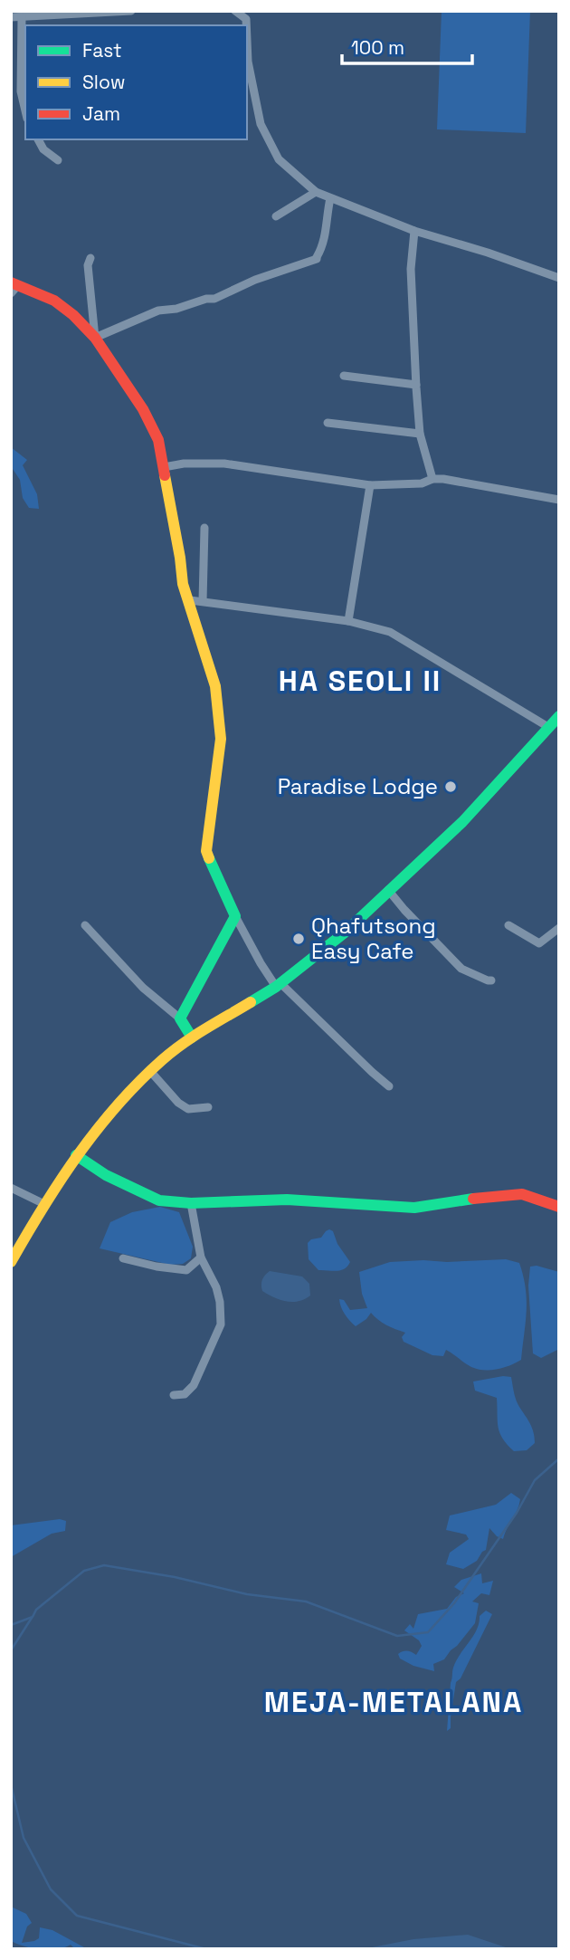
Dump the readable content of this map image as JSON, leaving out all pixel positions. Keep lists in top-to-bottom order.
{
  "districts": ["HA SEOLI II", "MEJA-METALANA"],
  "places": ["Paradise Lodge", "Qhafutsong Easy Cafe"],
  "legend": ["Fast", "Slow", "Jam"],
  "scale_bar": "100 m"
}
